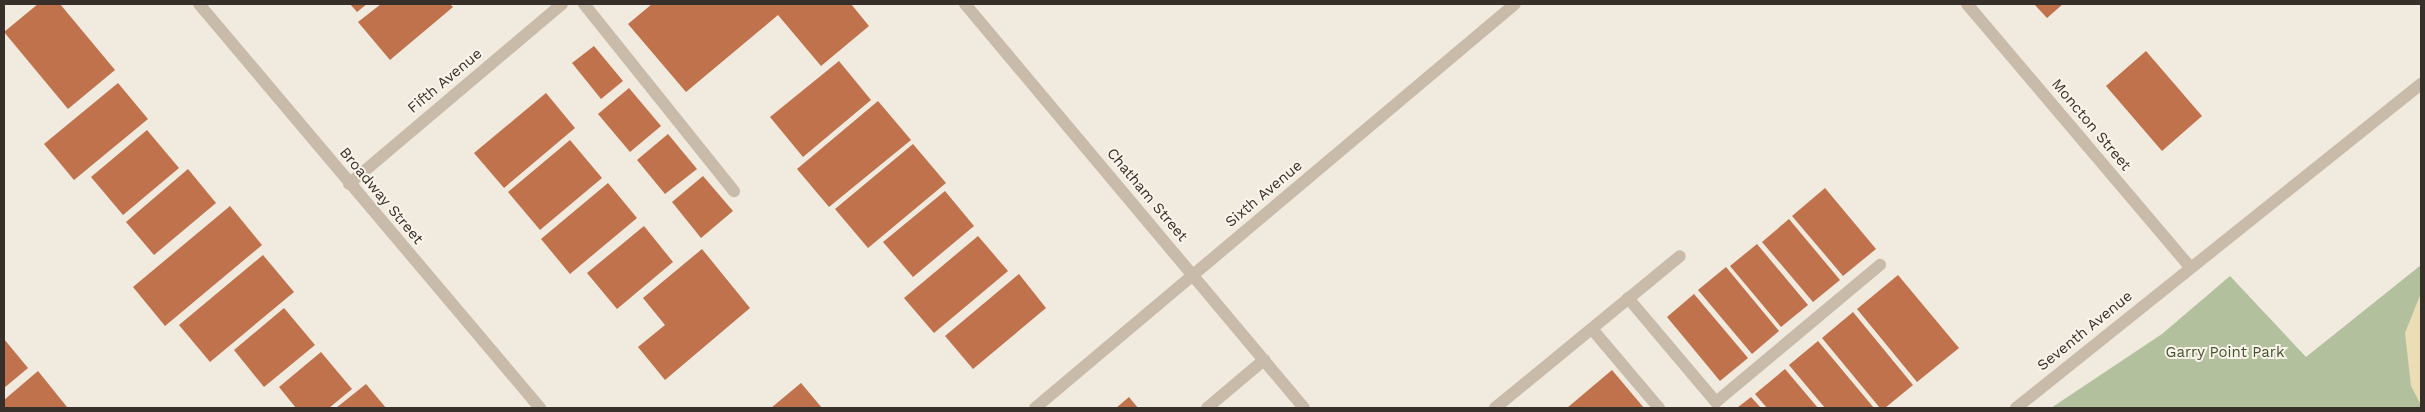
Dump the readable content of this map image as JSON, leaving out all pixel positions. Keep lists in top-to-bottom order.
{
  "streets": {
    "street": [
      "Fifth Avenue",
      "Moncton Street",
      "Sixth Avenue",
      "Chatham Street",
      "Broadway Street",
      "Seventh Avenue"
    ]
  },
  "crossings": [
    ["Fifth Avenue", "Broadway Street"],
    ["Moncton Street", "Seventh Avenue"],
    ["Sixth Avenue", "Chatham Street"]
  ],
  "parks": ["Garry Point Park"]
}
